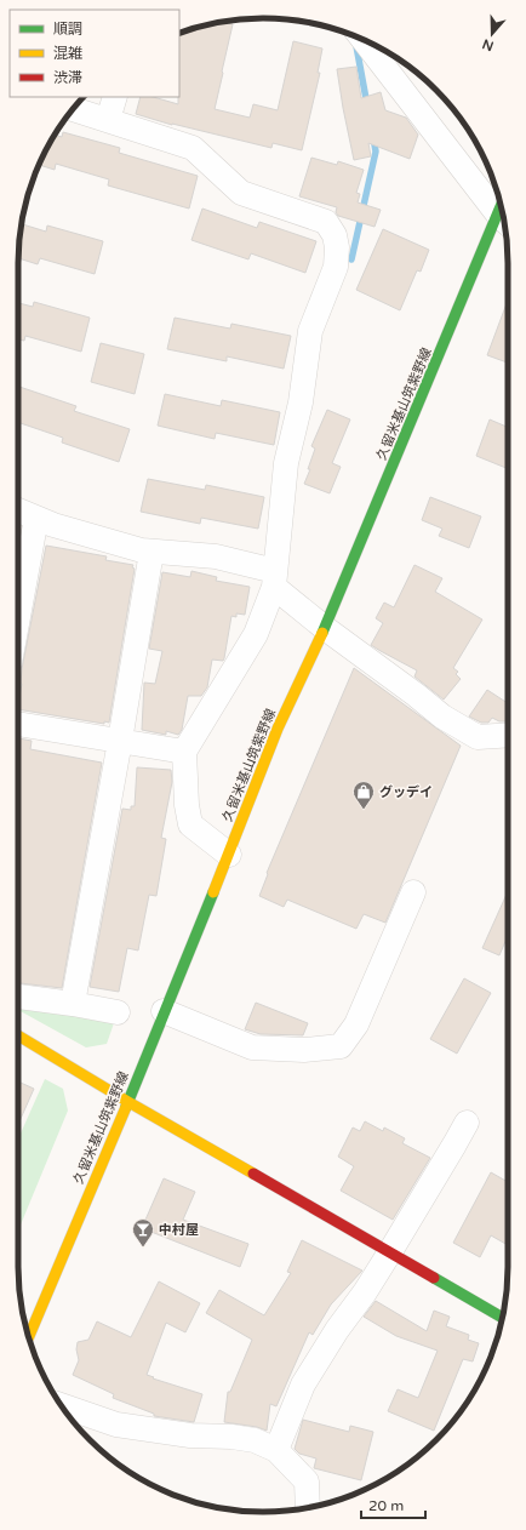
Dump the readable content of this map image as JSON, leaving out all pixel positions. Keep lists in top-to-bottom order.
{
  "streets": {
    "main road": ["久留米基山筑紫野線"]
  },
  "places": {
    "shop": ["グッデイ"],
    "bar": ["中村屋"]
  },
  "legend": ["順調", "混雑", "渋滞"],
  "scale_bar": "20 m",
  "north": "bottom"
}
